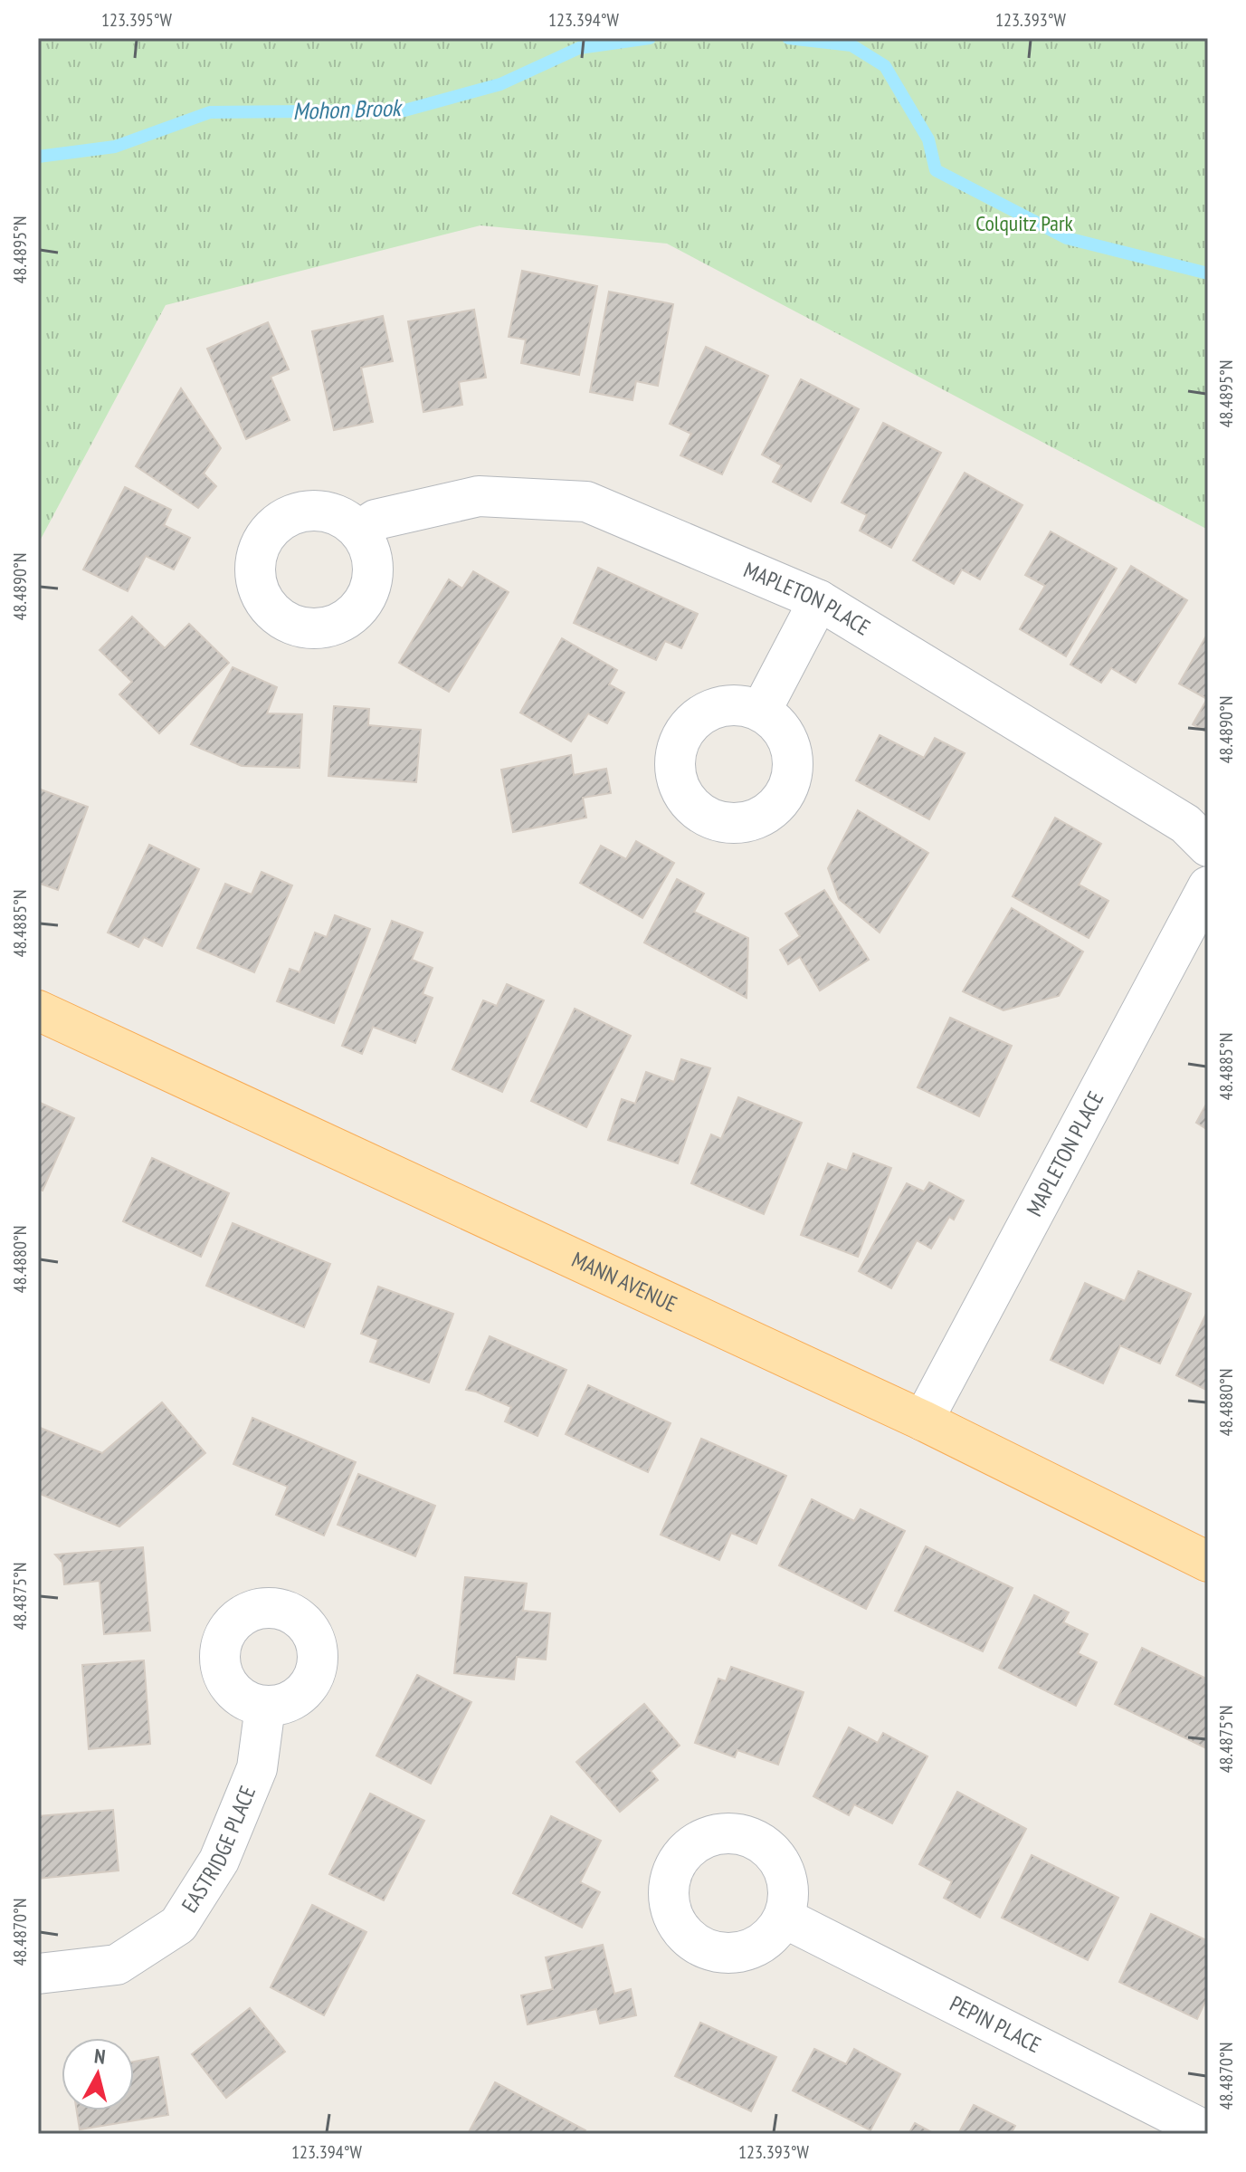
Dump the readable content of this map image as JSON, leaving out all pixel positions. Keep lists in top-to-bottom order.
{
  "streets": {
    "main road": ["MANN AVENUE"],
    "street": ["MAPLETON PLACE", "EASTRIDGE PLACE", "PEPIN PLACE"]
  },
  "crossings": [
    ["MAPLETON PLACE", "MANN AVENUE"]
  ],
  "water": ["Mohon Brook"],
  "parks": ["Colquitz Park"],
  "north": "top",
  "coordinates": [
    "123.395°W",
    "123.394°W",
    "123.393°W",
    "48.4895°N",
    "48.4890°N",
    "48.4885°N",
    "48.4880°N",
    "48.4875°N",
    "48.4870°N"
  ]
}
